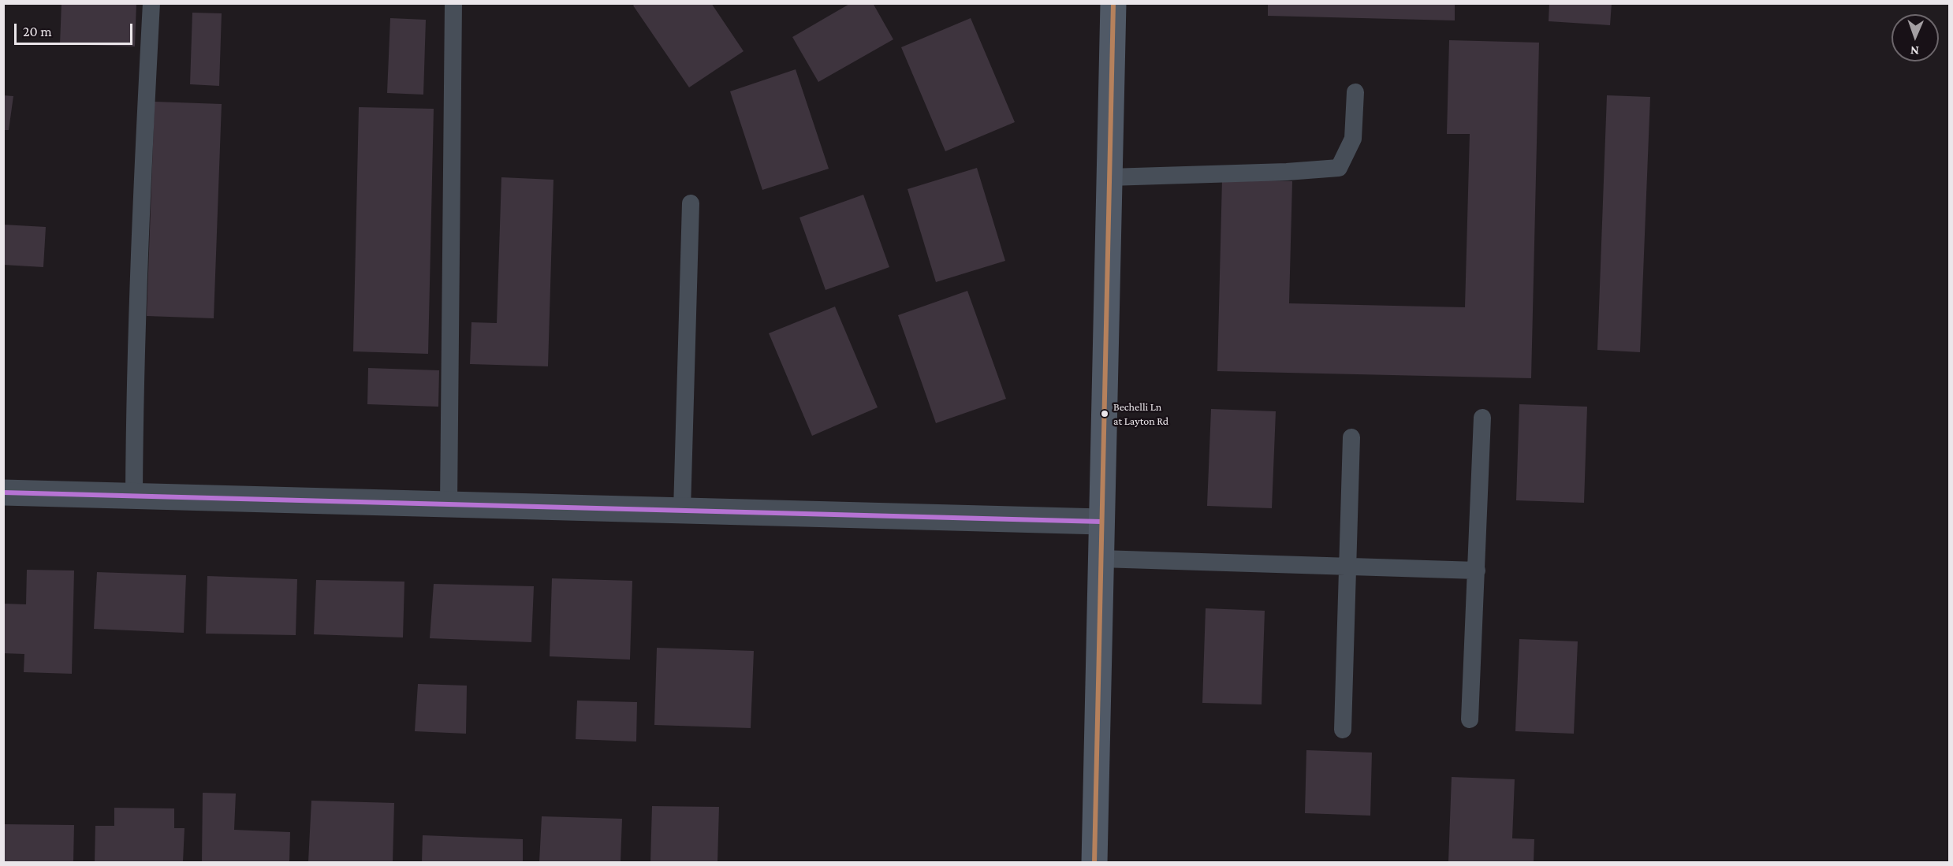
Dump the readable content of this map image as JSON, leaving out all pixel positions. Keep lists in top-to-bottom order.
{
  "places": ["Bechelli Ln at Layton Rd"],
  "scale_bar": "20 m",
  "north": "bottom"
}
